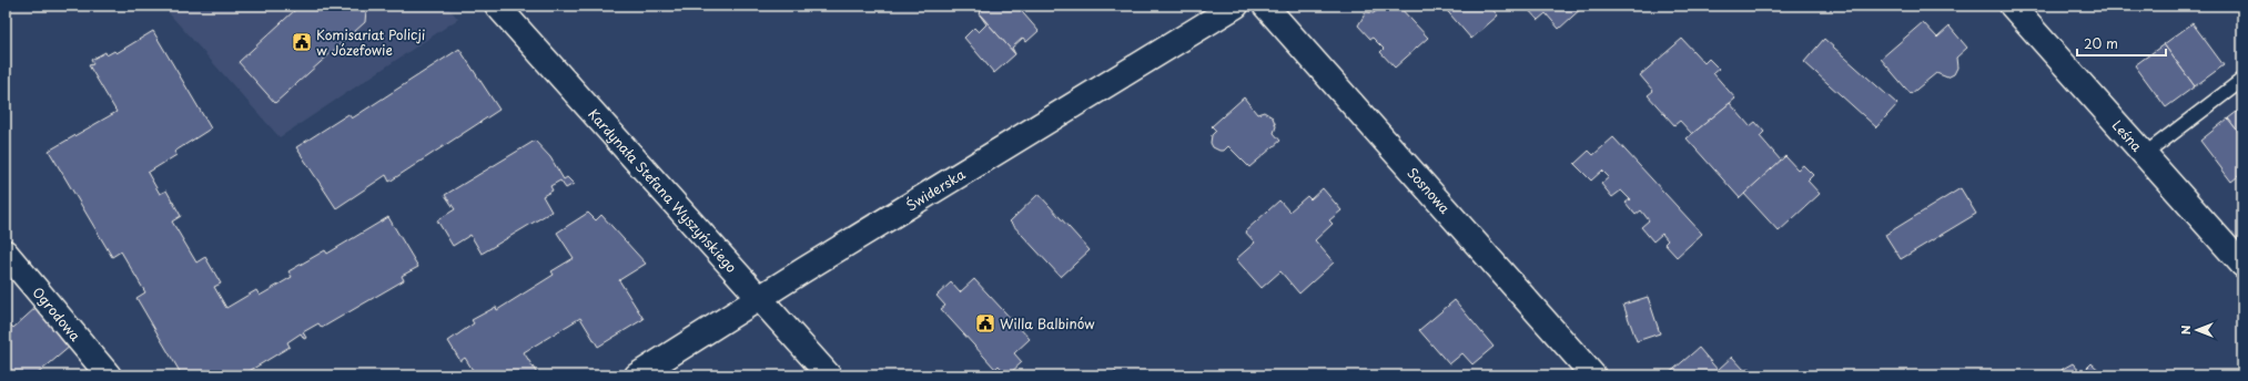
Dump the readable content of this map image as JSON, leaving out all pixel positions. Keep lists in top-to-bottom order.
{
  "streets": {
    "street": [
      "Leśna",
      "Świderska",
      "Kardynała Stefana Wyszyńskiego",
      "Sosnowa",
      "Ogrodowa"
    ]
  },
  "crossings": [
    ["Świderska", "Kardynała Stefana Wyszyńskiego"]
  ],
  "places": {
    "public building": ["Komisariat Policji w Józefowie", "Willa Balbinów"]
  },
  "scale_bar": "20 m",
  "north": "left"
}
